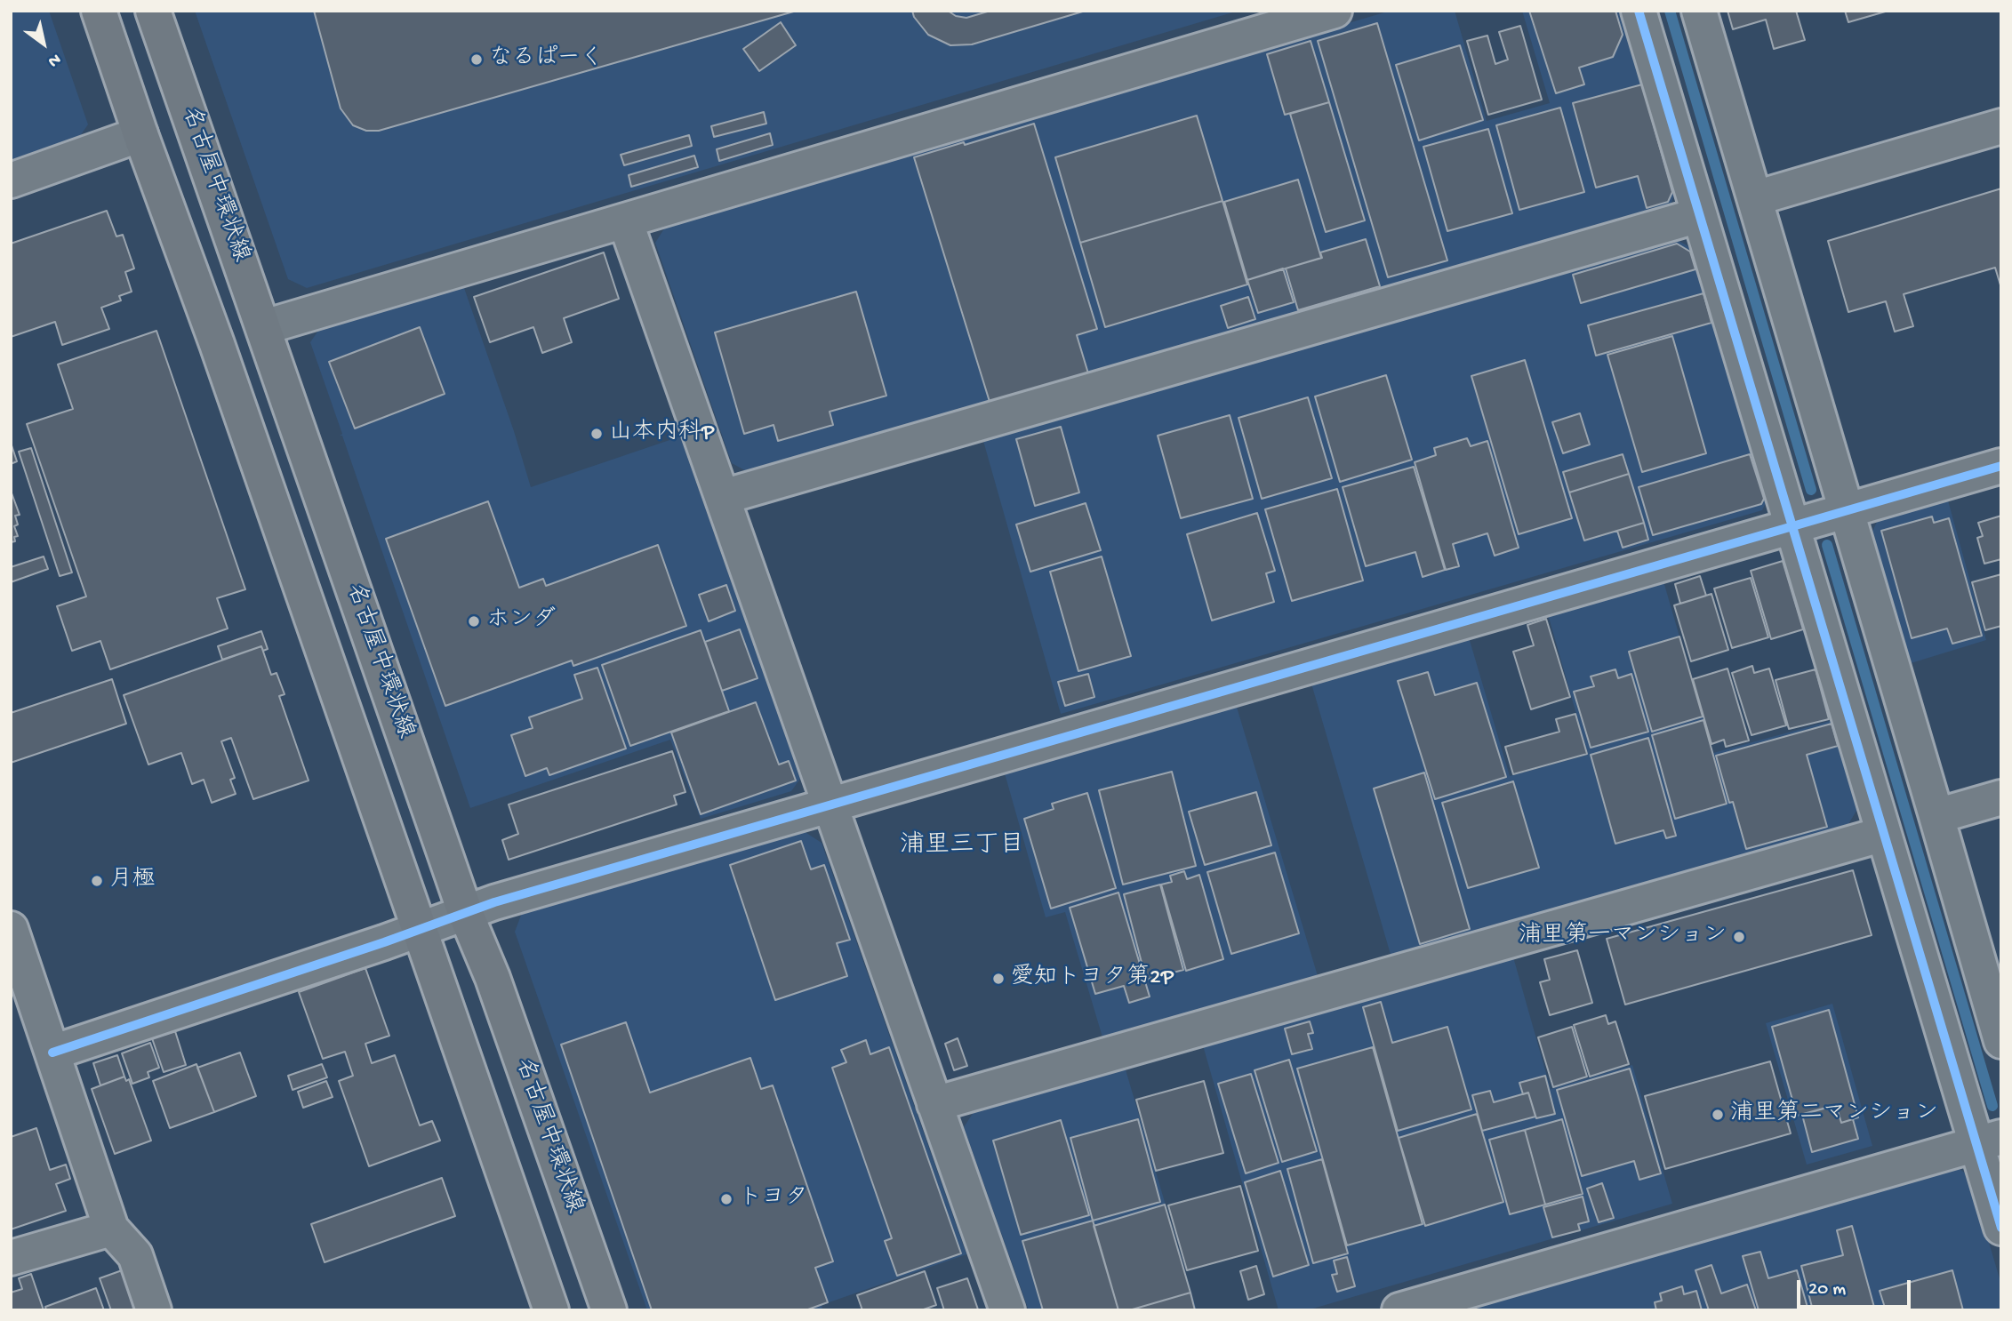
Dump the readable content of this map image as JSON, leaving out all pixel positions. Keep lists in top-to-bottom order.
{
  "streets": {
    "main road": ["名古屋中環状線"]
  },
  "districts": ["浦里三丁目"],
  "places": [
    "なるぱーく",
    "山本内科P",
    "ホンダ",
    "月極",
    "浦里第一マンション",
    "愛知トヨタ第2P",
    "浦里第二マンション",
    "トヨタ"
  ],
  "scale_bar": "20 m",
  "north": "bottom right"
}
